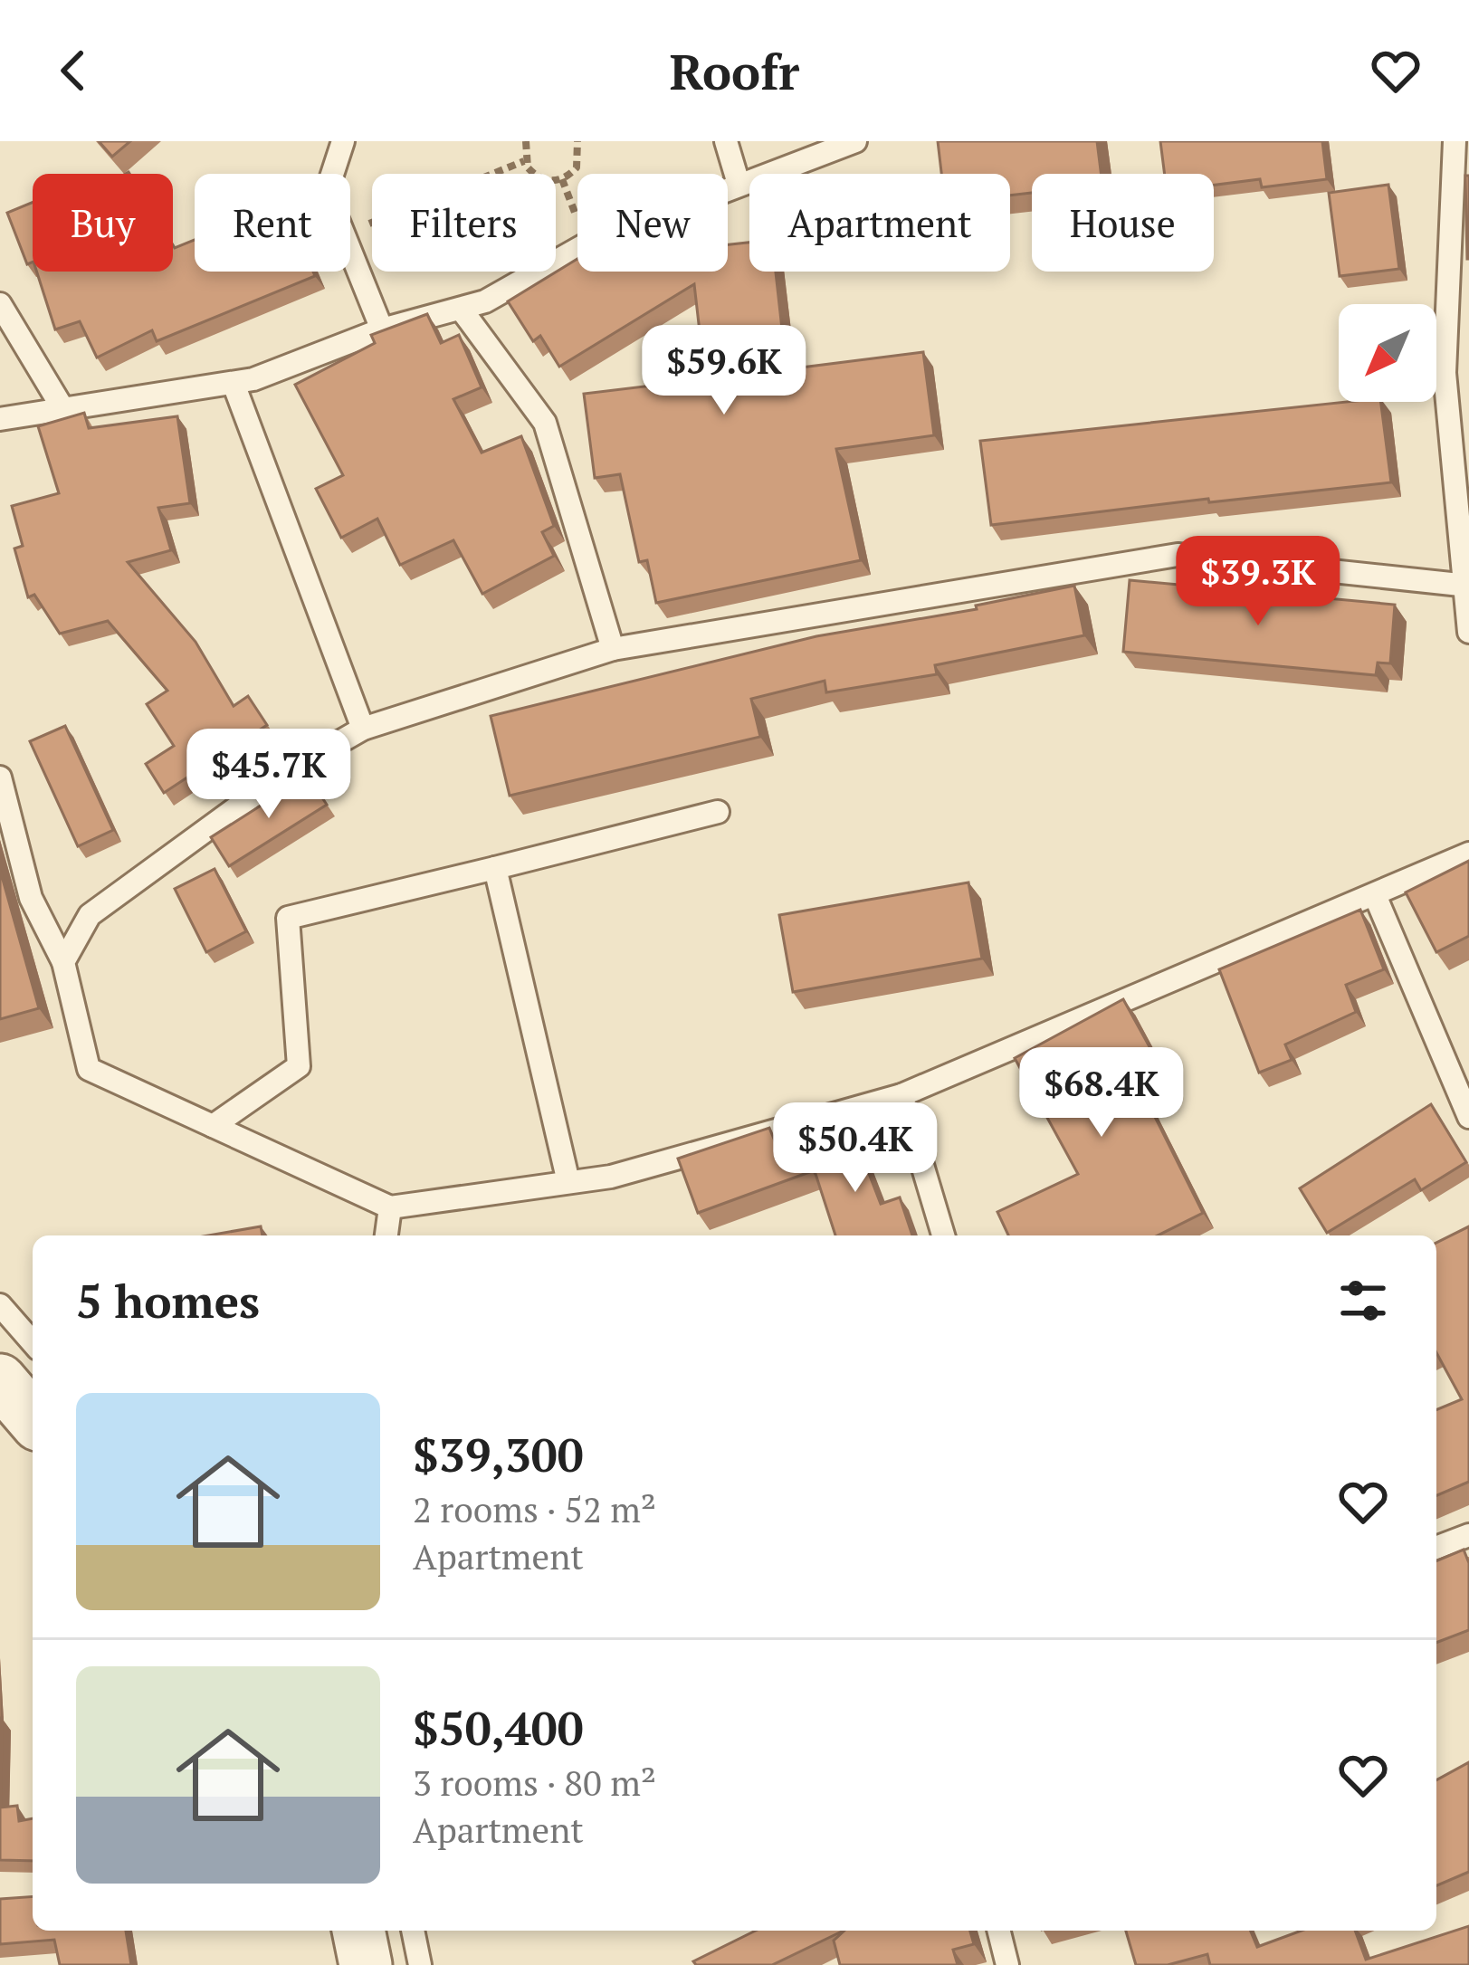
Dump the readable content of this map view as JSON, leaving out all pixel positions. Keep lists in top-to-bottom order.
{
  "north": "bottom left",
  "page": {
    "header": "Roofr",
    "chip": [
      "Buy",
      "Rent",
      "Filters",
      "New",
      "Apartment",
      "House"
    ],
    "price": [
      "$59.6K",
      "$39.3K",
      "$45.7K",
      "$68.4K",
      "$50.4K"
    ],
    "heading": "5 homes",
    "list": [
      {
        "name": "$39,300",
        "note": "2 rooms · 52 m² · Apartment"
      },
      {
        "name": "$50,400",
        "note": "3 rooms · 80 m² · Apartment"
      }
    ]
  }
}
